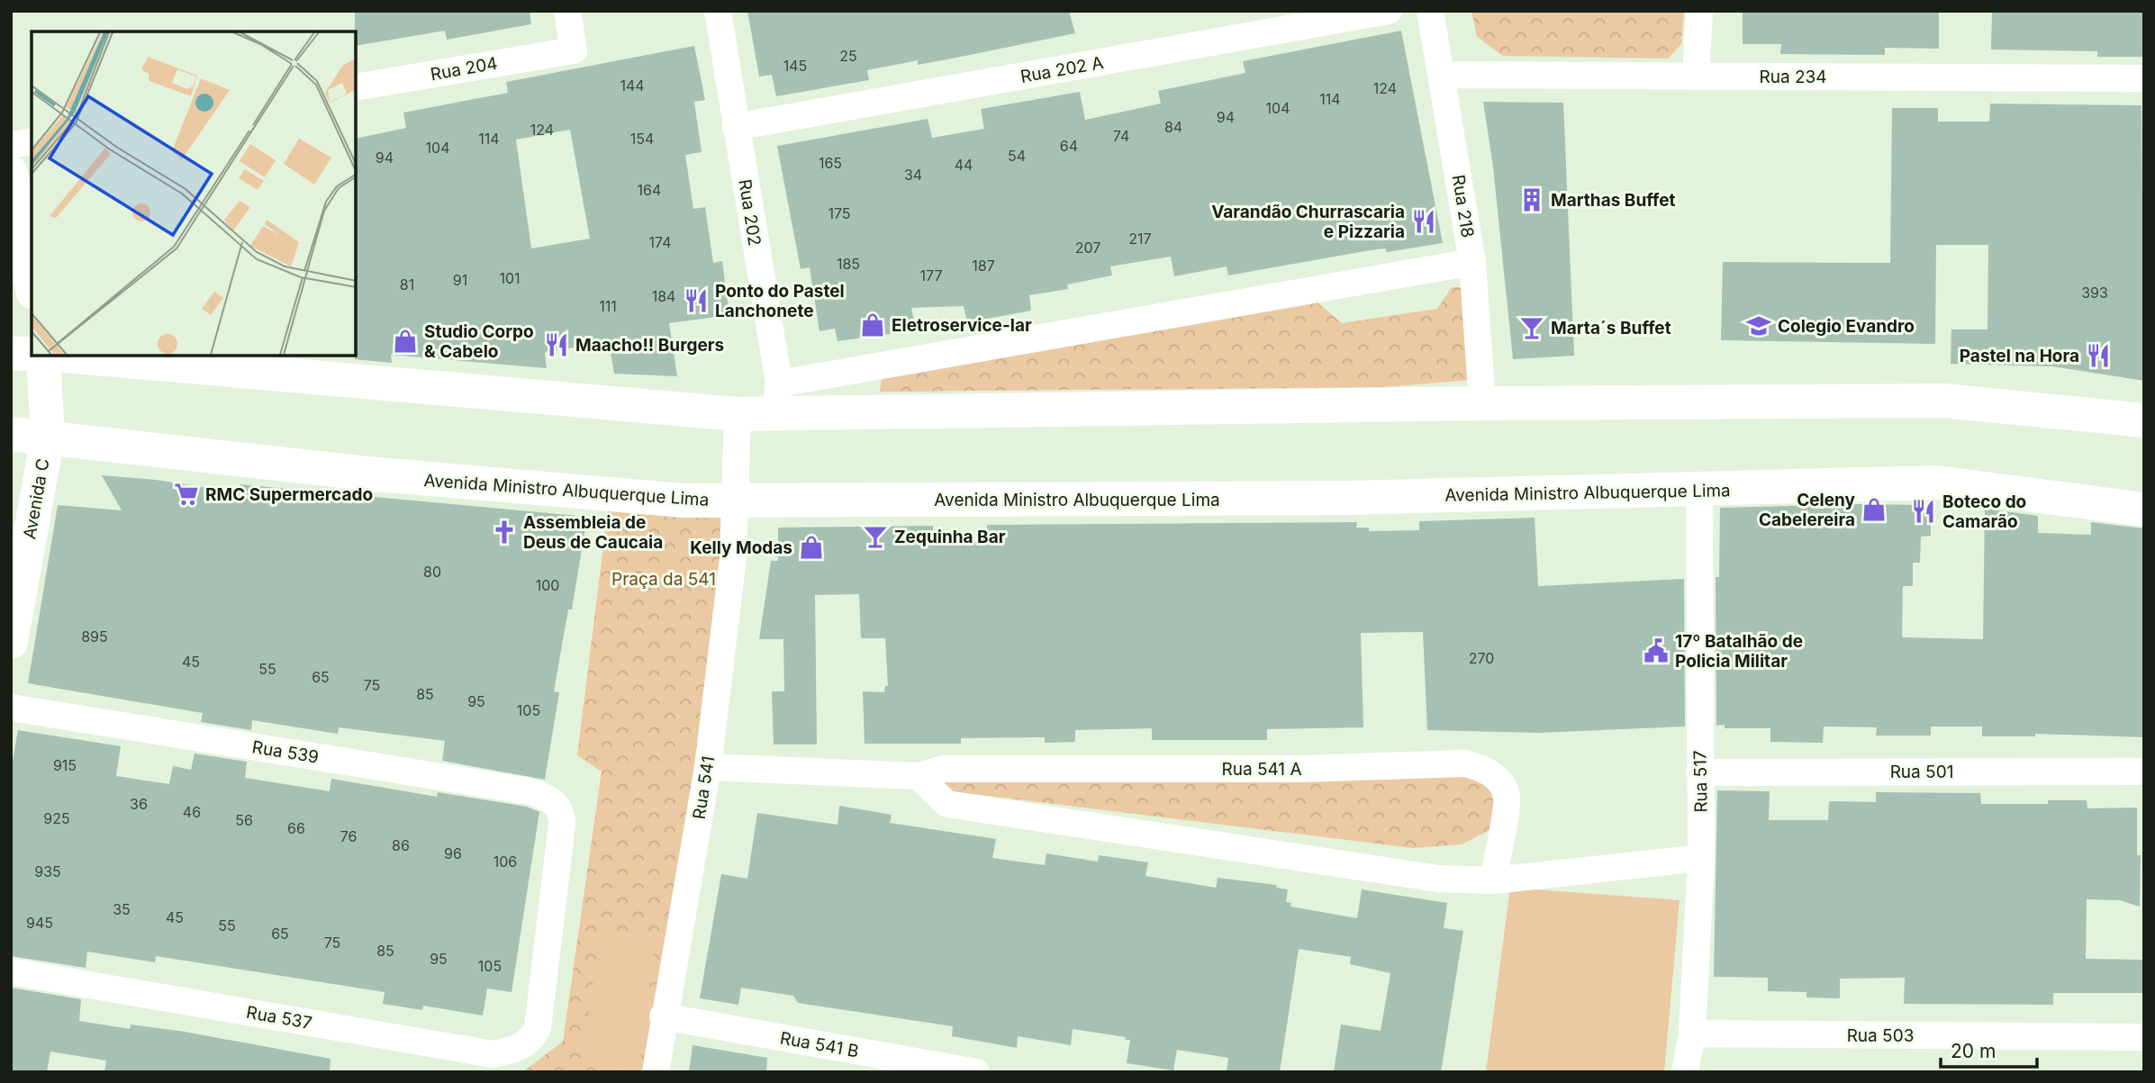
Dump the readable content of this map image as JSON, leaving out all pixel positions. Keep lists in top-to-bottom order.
{
  "streets": {
    "street": [
      "Rua 204",
      "Rua 202 A",
      "Rua 234",
      "Rua 218",
      "Rua 202",
      "Avenida Ministro Albuquerque Lima",
      "Avenida C",
      "Rua 539",
      "Rua 541 A",
      "Rua 501",
      "Rua 517",
      "Rua 541",
      "Rua 537",
      "Rua 503",
      "Rua 541 B"
    ]
  },
  "crossings": [
    ["Rua 202 A", "Rua 202"],
    ["Rua 234", "Rua 218"],
    ["Avenida Ministro Albuquerque Lima", "Avenida C"],
    ["Avenida Ministro Albuquerque Lima", "Rua 517"],
    ["Avenida Ministro Albuquerque Lima", "Rua 541"],
    ["Rua 539", "Rua 537"],
    ["Rua 541 A", "Rua 541"],
    ["Rua 501", "Rua 517"],
    ["Rua 517", "Rua 503"],
    ["Rua 541", "Rua 541 B"]
  ],
  "parks": ["Praça da 541"],
  "places": {
    "building": ["Marthas Buffet"],
    "restaurant": [
      "Varandão Churrascaria e Pizzaria",
      "Ponto do Pastel Lanchonete",
      "Maacho!! Burgers",
      "Pastel na Hora",
      "Boteco do Camarão"
    ],
    "shop": [
      "Eletroservice-lar",
      "Studio Corpo & Cabelo",
      "Celeny Cabelereira",
      "Kelly Modas"
    ],
    "school or university": ["Colegio Evandro"],
    "bar": ["Marta´s Buffet", "Zequinha Bar"],
    "supermarket": ["RMC Supermercado"],
    "church": ["Assembleia de Deus de Caucaia"],
    "public building": ["17º Batalhão de Policia Militar"]
  },
  "house_numbers": [
    "25",
    "145",
    "144",
    "124",
    "114",
    "104",
    "94",
    "84",
    "124",
    "74",
    "114",
    "154",
    "64",
    "104",
    "54",
    "94",
    "165",
    "44",
    "34",
    "164",
    "175",
    "217",
    "174",
    "207",
    "185",
    "187",
    "177",
    "101",
    "91",
    "81",
    "393",
    "184",
    "111",
    "80",
    "100",
    "895",
    "270",
    "45",
    "55",
    "65",
    "75",
    "85",
    "95",
    "105",
    "915",
    "36",
    "46",
    "925",
    "56",
    "66",
    "76",
    "86",
    "96",
    "106",
    "935",
    "35",
    "45",
    "945",
    "55",
    "65",
    "75",
    "85",
    "95",
    "105"
  ],
  "scale_bar": "20 m"
}
